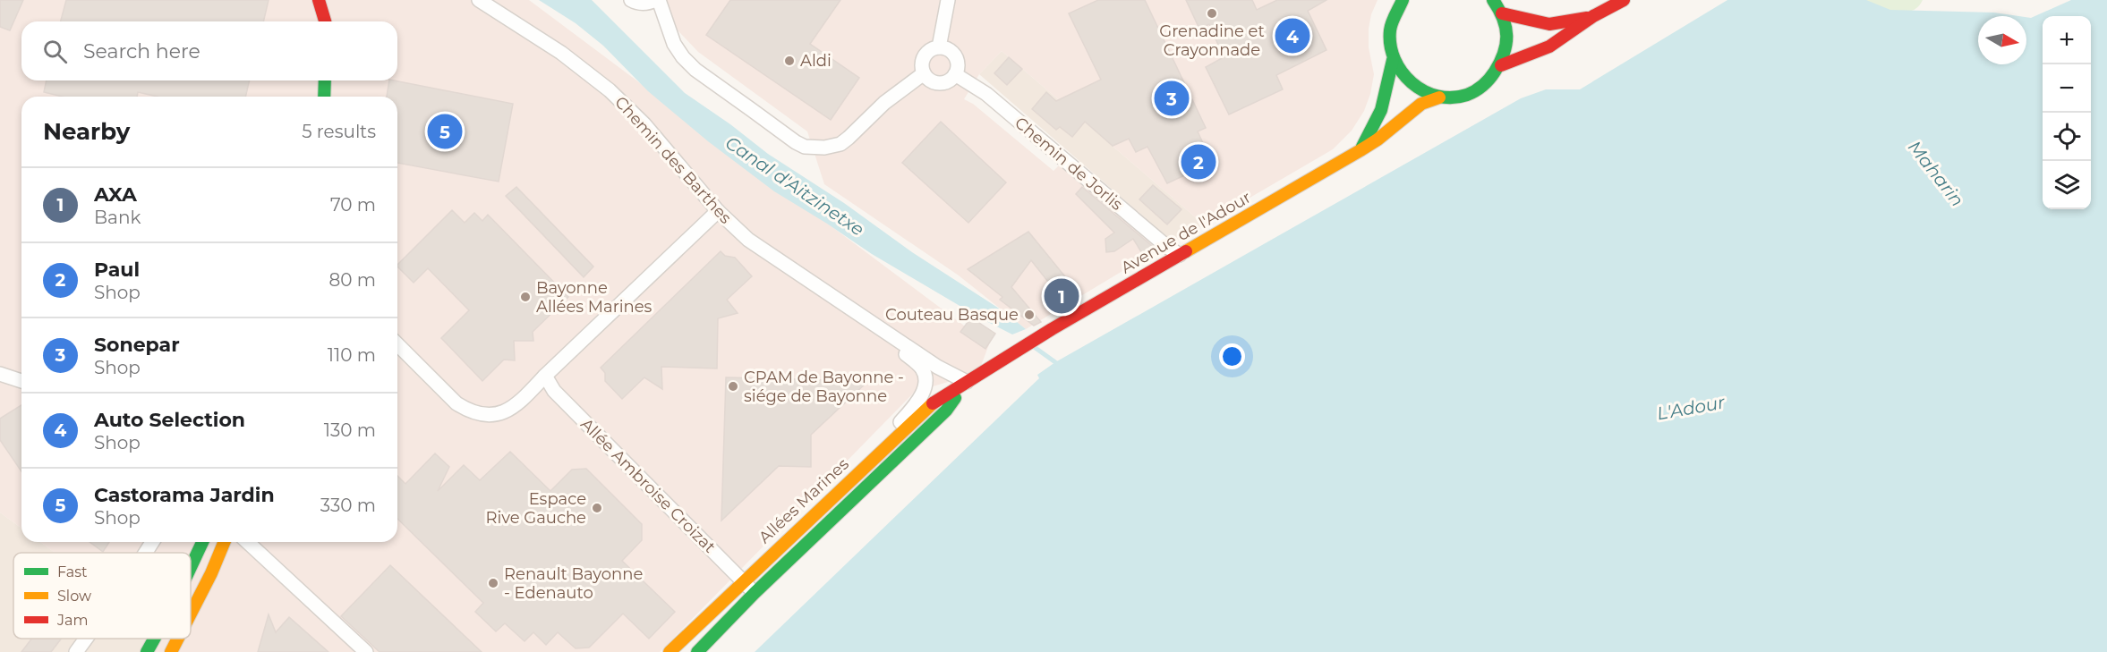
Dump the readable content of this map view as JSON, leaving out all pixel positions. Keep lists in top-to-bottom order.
{
  "streets": {
    "main road": ["Avenue de l'Adour", "Allées Marines"],
    "street": ["Chemin des Barthes", "Chemin de Jorlis", "Allée Ambroise Croizat"]
  },
  "crossings": [
    ["Chemin des Barthes", "Allées Marines"],
    ["Chemin de Jorlis", "Avenue de l'Adour"],
    ["Avenue de l'Adour", "Allées Marines"],
    ["Allée Ambroise Croizat", "Allées Marines"]
  ],
  "water": ["Maharin", "Canal d'Aitzinetxe", "L'Adour"],
  "places": [
    "Grenadine et Crayonnade",
    "Aldi",
    "Bayonne Allées Marines",
    "Couteau Basque",
    "CPAM de Bayonne - siége de Bayonne",
    "Espace Rive Gauche",
    "Renault Bayonne - Edenauto"
  ],
  "legend": ["Fast", "Slow", "Jam"],
  "north": "right",
  "page": {
    "map_buttons": ["+", "−"],
    "pins": [
      "4",
      "3",
      "5",
      "2",
      "1"
    ],
    "search": "Search here",
    "heading": ["Nearby", "5 results"],
    "list": [
      {
        "mark": "1",
        "name": "AXA",
        "note": "Bank",
        "value": "70 m"
      },
      {
        "mark": "2",
        "name": "Paul",
        "note": "Shop",
        "value": "80 m"
      },
      {
        "mark": "3",
        "name": "Sonepar",
        "note": "Shop",
        "value": "110 m"
      },
      {
        "mark": "4",
        "name": "Auto Selection",
        "note": "Shop",
        "value": "130 m"
      },
      {
        "mark": "5",
        "name": "Castorama Jardin",
        "note": "Shop",
        "value": "330 m"
      }
    ]
  }
}
